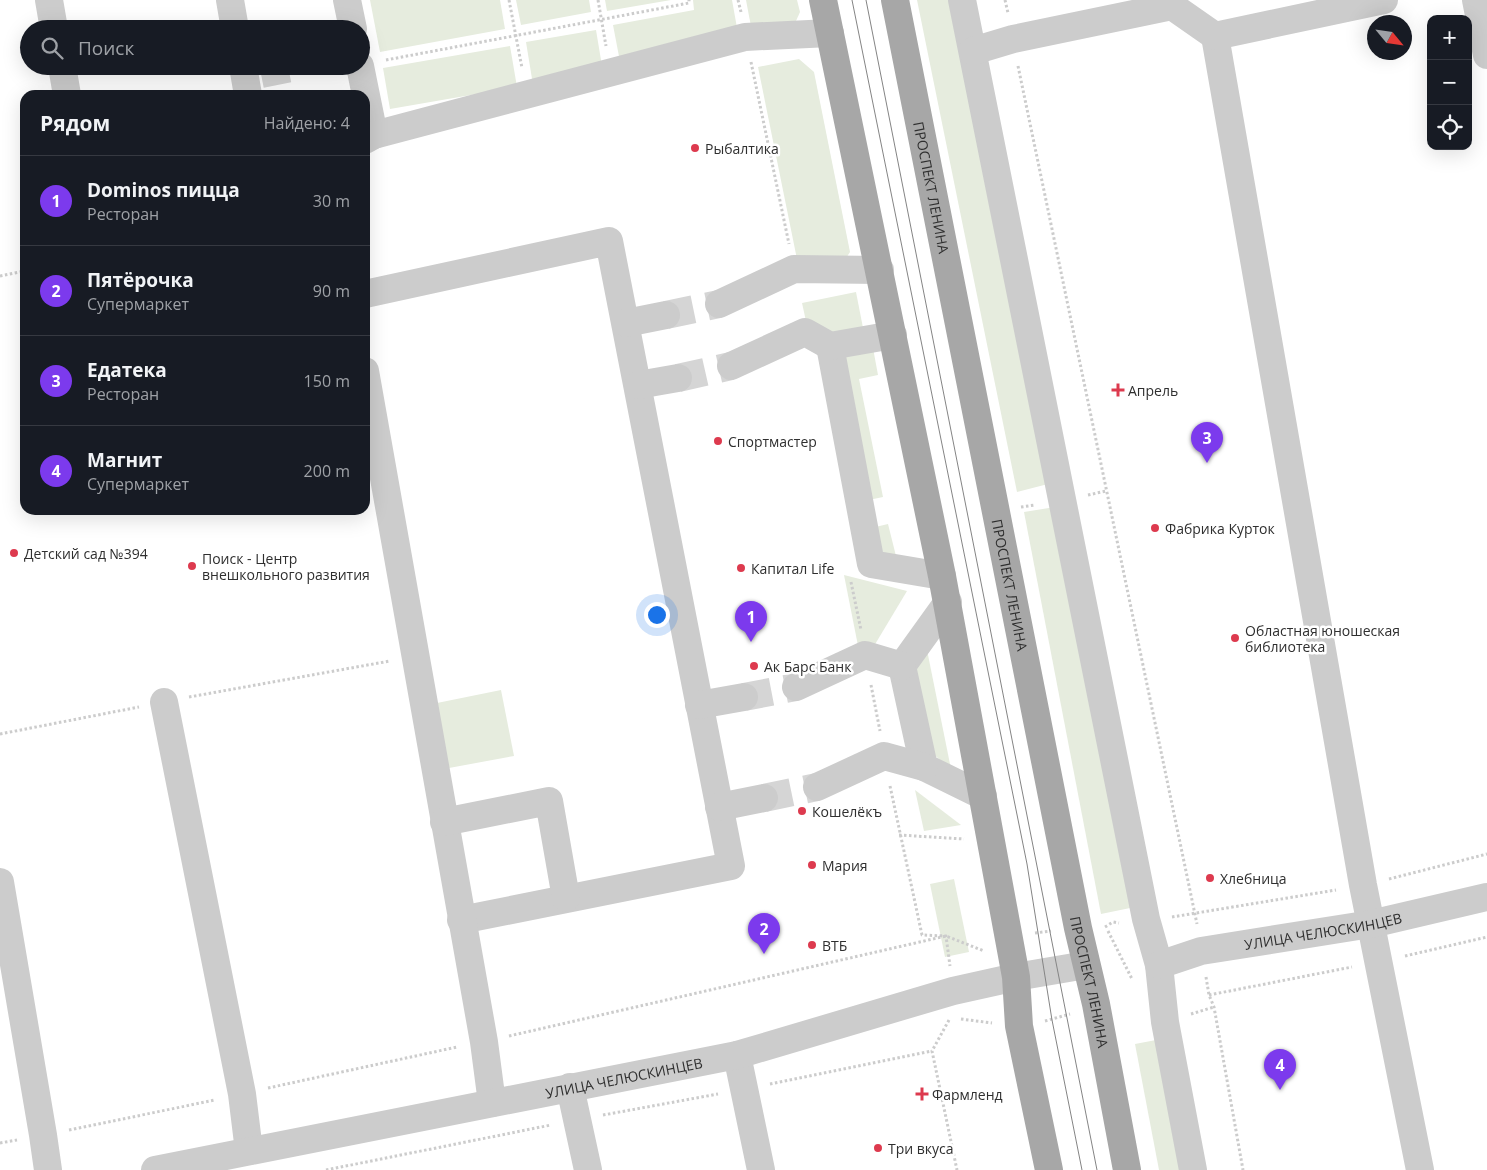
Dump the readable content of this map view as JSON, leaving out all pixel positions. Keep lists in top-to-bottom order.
{
  "streets": {
    "main road": ["ПРОСПЕКТ ЛЕНИНА"],
    "street": ["УЛИЦА ЧЕЛЮСКИНЦЕВ"]
  },
  "crossings": [
    ["ПРОСПЕКТ ЛЕНИНА", "УЛИЦА ЧЕЛЮСКИНЦЕВ"]
  ],
  "places": {
    "other": [
      "Рыбалтика",
      "Спортмастер",
      "Фабрика Курток",
      "Детский сад №394",
      "Поиск - Центр внешкольного развития",
      "Капитал Life",
      "Областная юношеская библиотека",
      "Ак Барс Банк",
      "Кошелёкъ",
      "Мария",
      "Хлебница",
      "ВТБ",
      "Три вкуса"
    ],
    "health": ["Апрель", "Фармленд"]
  },
  "north": "bottom right",
  "page": {
    "map_buttons": ["+", "−"],
    "search": "Поиск",
    "heading": ["Рядом", "Найдено: 4"],
    "list": [
      {
        "mark": "1",
        "name": "Dominos пицца",
        "note": "Ресторан",
        "value": "30 m"
      },
      {
        "mark": "2",
        "name": "Пятёрочка",
        "note": "Супермаркет",
        "value": "90 m"
      },
      {
        "mark": "3",
        "name": "Едатека",
        "note": "Ресторан",
        "value": "150 m"
      },
      {
        "mark": "4",
        "name": "Магнит",
        "note": "Супермаркет",
        "value": "200 m"
      }
    ],
    "pins": [
      "3",
      "1",
      "2",
      "4"
    ]
  }
}
